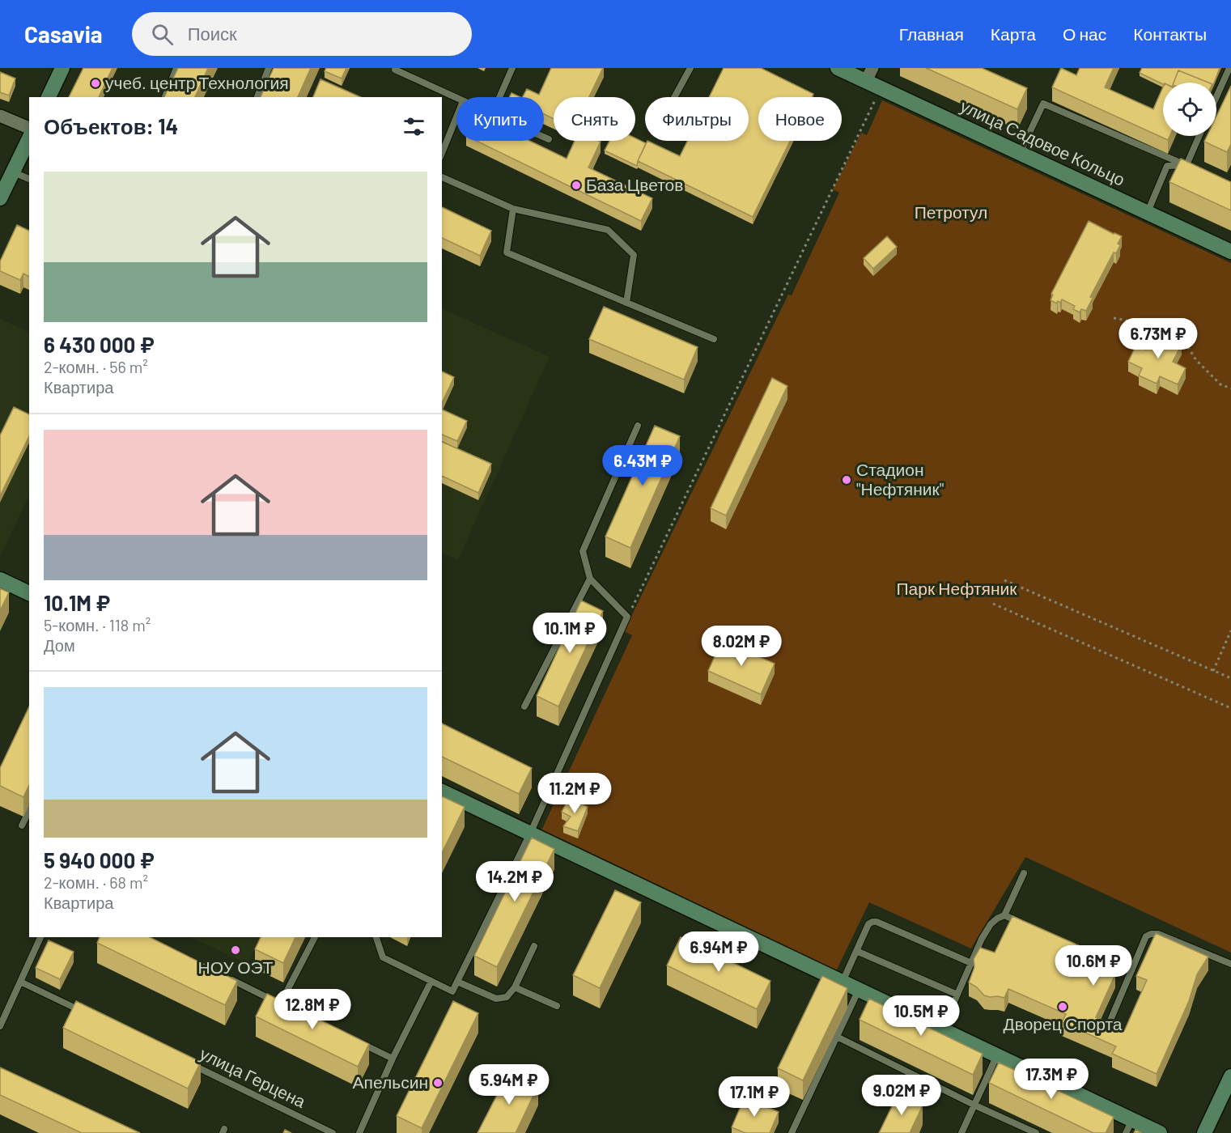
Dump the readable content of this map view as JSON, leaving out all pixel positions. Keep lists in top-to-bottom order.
{
  "streets": {
    "street": ["улица Садовое Кольцо"],
    "lane": ["улица Герцена"]
  },
  "parks": ["Петротул", "Парк Нефтяник"],
  "places": [
    "учеб. центр Технология",
    "База Цветов",
    "Стадион \"Нефтяник\"",
    "НОУ ОЭТ",
    "Дворец Спорта",
    "Апельсин"
  ],
  "page": {
    "header": "Casavia",
    "search": "Поиск",
    "nav": [
      "Главная",
      "Карта",
      "О нас",
      "Контакты"
    ],
    "chip": [
      "Купить",
      "Снять",
      "Фильтры",
      "Новое"
    ],
    "heading": "Объектов: 14",
    "list": [
      {
        "name": "6 430 000 ₽",
        "note": "2-комн. · 56 m² · Квартира"
      },
      {
        "name": "10.1M ₽",
        "note": "5-комн. · 118 m² · Дом"
      },
      {
        "name": "5 940 000 ₽",
        "note": "2-комн. · 68 m² · Квартира"
      }
    ],
    "price": [
      "6.73M ₽",
      "6.43M ₽",
      "10.1M ₽",
      "8.02M ₽",
      "11.2M ₽",
      "14.2M ₽",
      "6.94M ₽",
      "10.6M ₽",
      "12.8M ₽",
      "10.5M ₽",
      "17.3M ₽",
      "5.94M ₽",
      "9.02M ₽",
      "17.1M ₽"
    ]
  }
}
